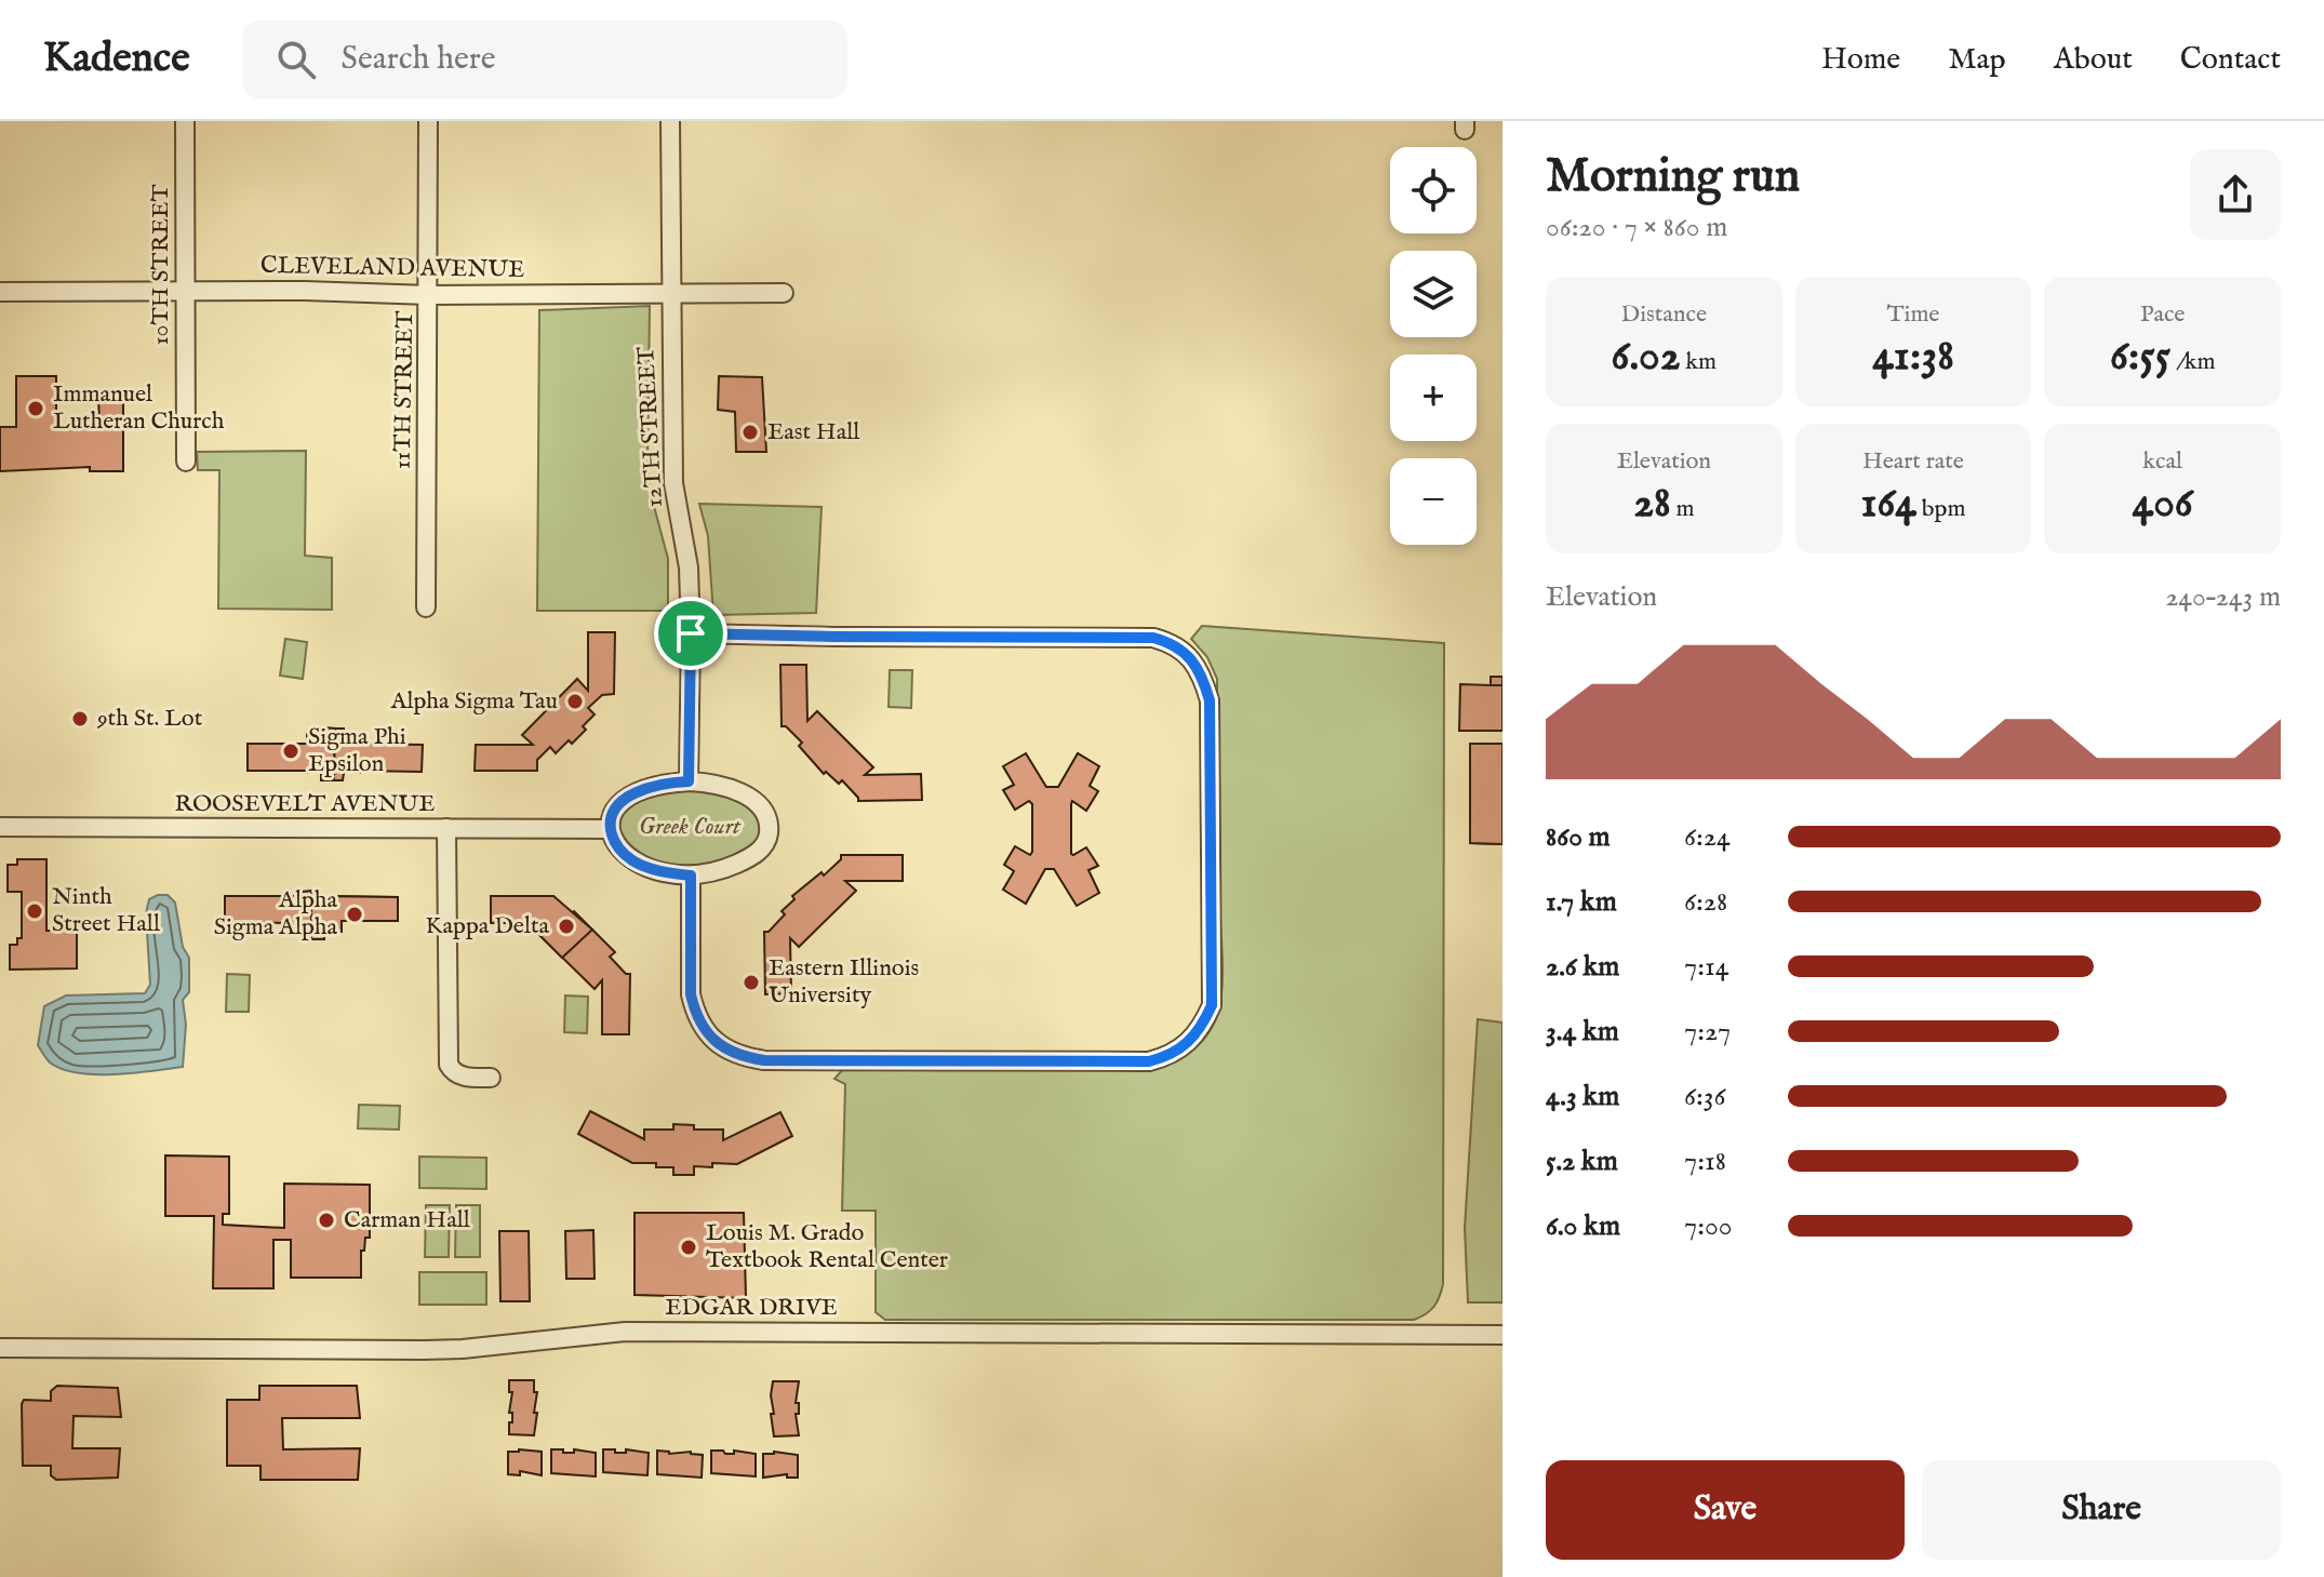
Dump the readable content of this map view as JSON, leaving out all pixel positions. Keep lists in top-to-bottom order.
{
  "streets": {
    "street": [
      "10TH STREET",
      "CLEVELAND AVENUE",
      "11TH STREET",
      "12TH STREET",
      "ROOSEVELT AVENUE",
      "EDGAR DRIVE"
    ]
  },
  "crossings": [
    ["10TH STREET", "CLEVELAND AVENUE"],
    ["CLEVELAND AVENUE", "11TH STREET"],
    ["CLEVELAND AVENUE", "12TH STREET"],
    ["12TH STREET", "ROOSEVELT AVENUE"]
  ],
  "parks": ["Greek Court"],
  "places": [
    "Immanuel Lutheran Church",
    "East Hall",
    "Alpha Sigma Tau",
    "9th St. Lot",
    "Sigma Phi Epsilon",
    "Ninth Street Hall",
    "Alpha Sigma Alpha",
    "Kappa Delta",
    "Eastern Illinois University",
    "Carman Hall",
    "Louis M. Grado Textbook Rental Center"
  ],
  "page": {
    "header": "Kadence",
    "search": "Search here",
    "nav": [
      "Home",
      "Map",
      "About",
      "Contact"
    ],
    "heading": ["Morning run", "06:20 · 7 × 860 m"],
    "map_buttons": ["+", "−"],
    "stats": [
      ["Distance", "6.02 km"],
      ["Time", "41:38"],
      ["Pace", "6:55 /km"],
      ["Elevation", "28 m"],
      ["Heart rate", "164 bpm"],
      ["kcal", "406"]
    ],
    "chart": ["Elevation", "240–243 m"],
    "list": [
      {
        "name": "860 m",
        "note": "6:24"
      },
      {
        "name": "1.7 km",
        "note": "6:28"
      },
      {
        "name": "2.6 km",
        "note": "7:14"
      },
      {
        "name": "3.4 km",
        "note": "7:27"
      },
      {
        "name": "4.3 km",
        "note": "6:36"
      },
      {
        "name": "5.2 km",
        "note": "7:18"
      },
      {
        "name": "6.0 km",
        "note": "7:00"
      }
    ],
    "buttons": ["Save", "Share"]
  }
}
